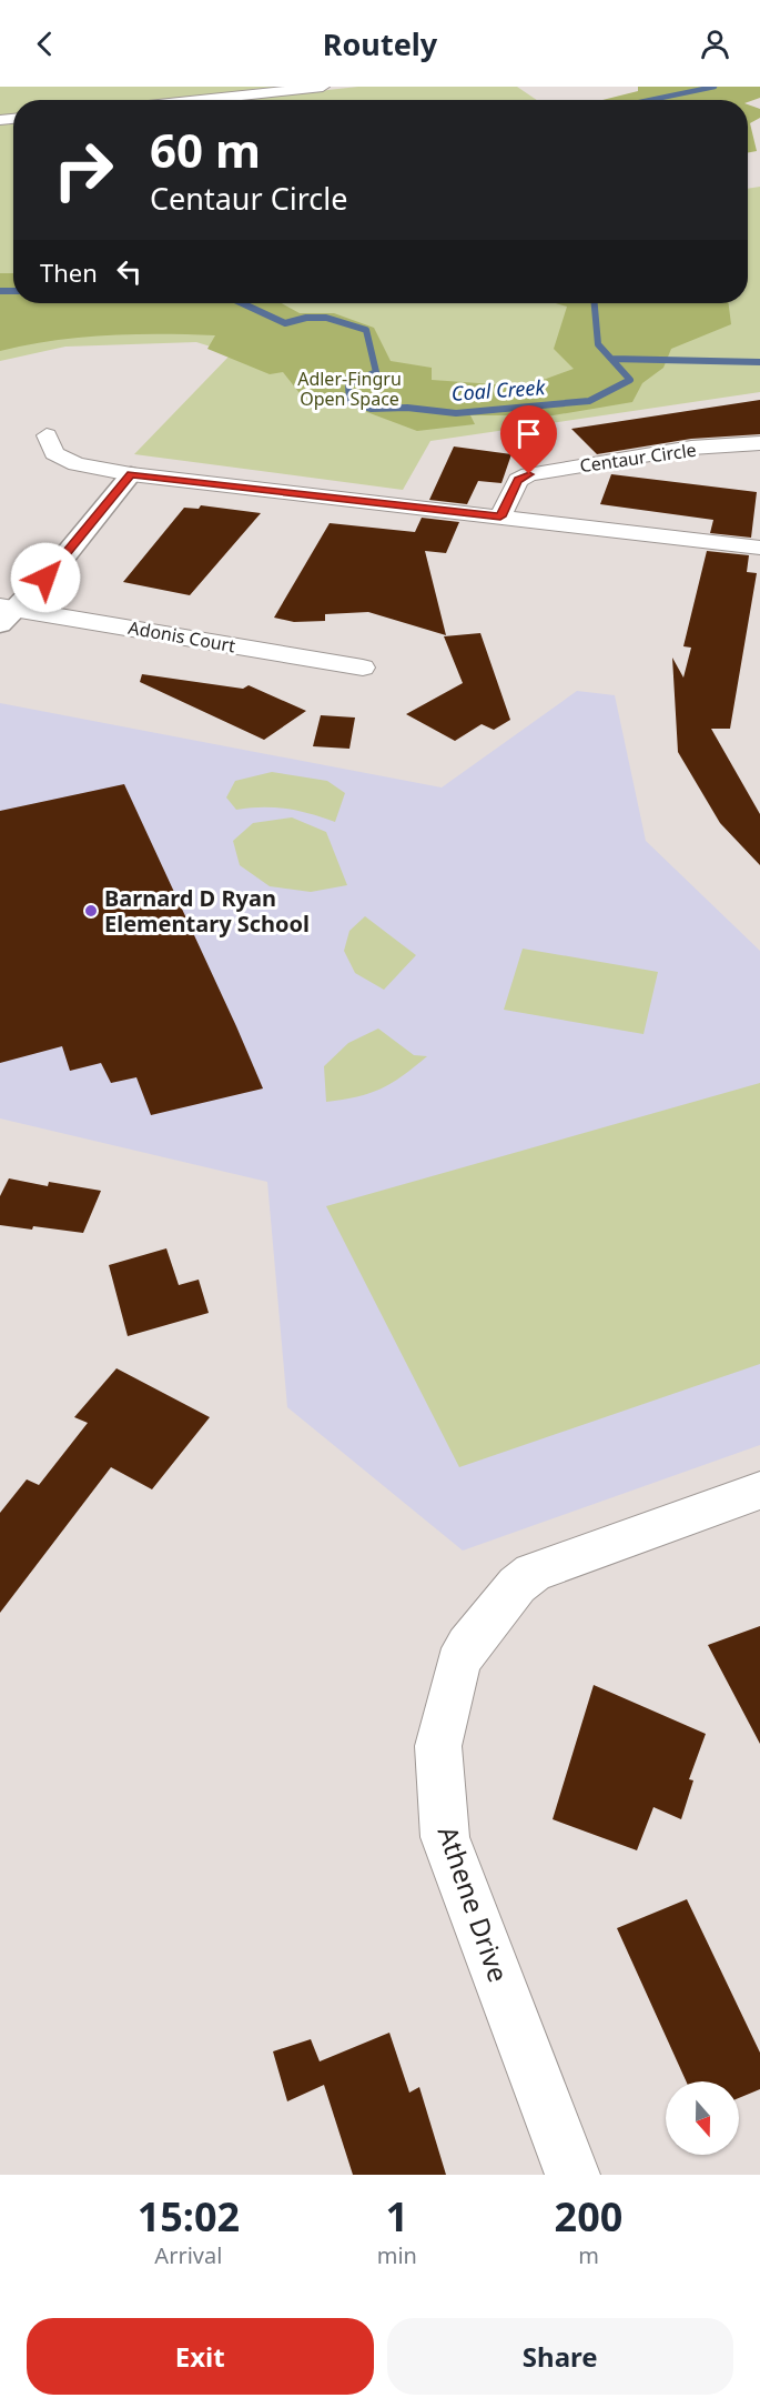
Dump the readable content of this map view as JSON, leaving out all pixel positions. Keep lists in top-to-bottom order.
{
  "streets": {
    "street": ["Centaur Circle", "Adonis Court", "Athene Drive"]
  },
  "water": ["Coal Creek"],
  "parks": ["Adler-Fingru Open Space"],
  "places": ["Barnard D Ryan Elementary School"],
  "north": "bottom",
  "page": {
    "header": "Routely",
    "turn": ["60 m", "Centaur Circle"],
    "then": "Then",
    "eta": [
      "15:02",
      "Arrival",
      "1",
      "min",
      "200",
      "m"
    ],
    "buttons": ["Exit", "Share"]
  }
}
